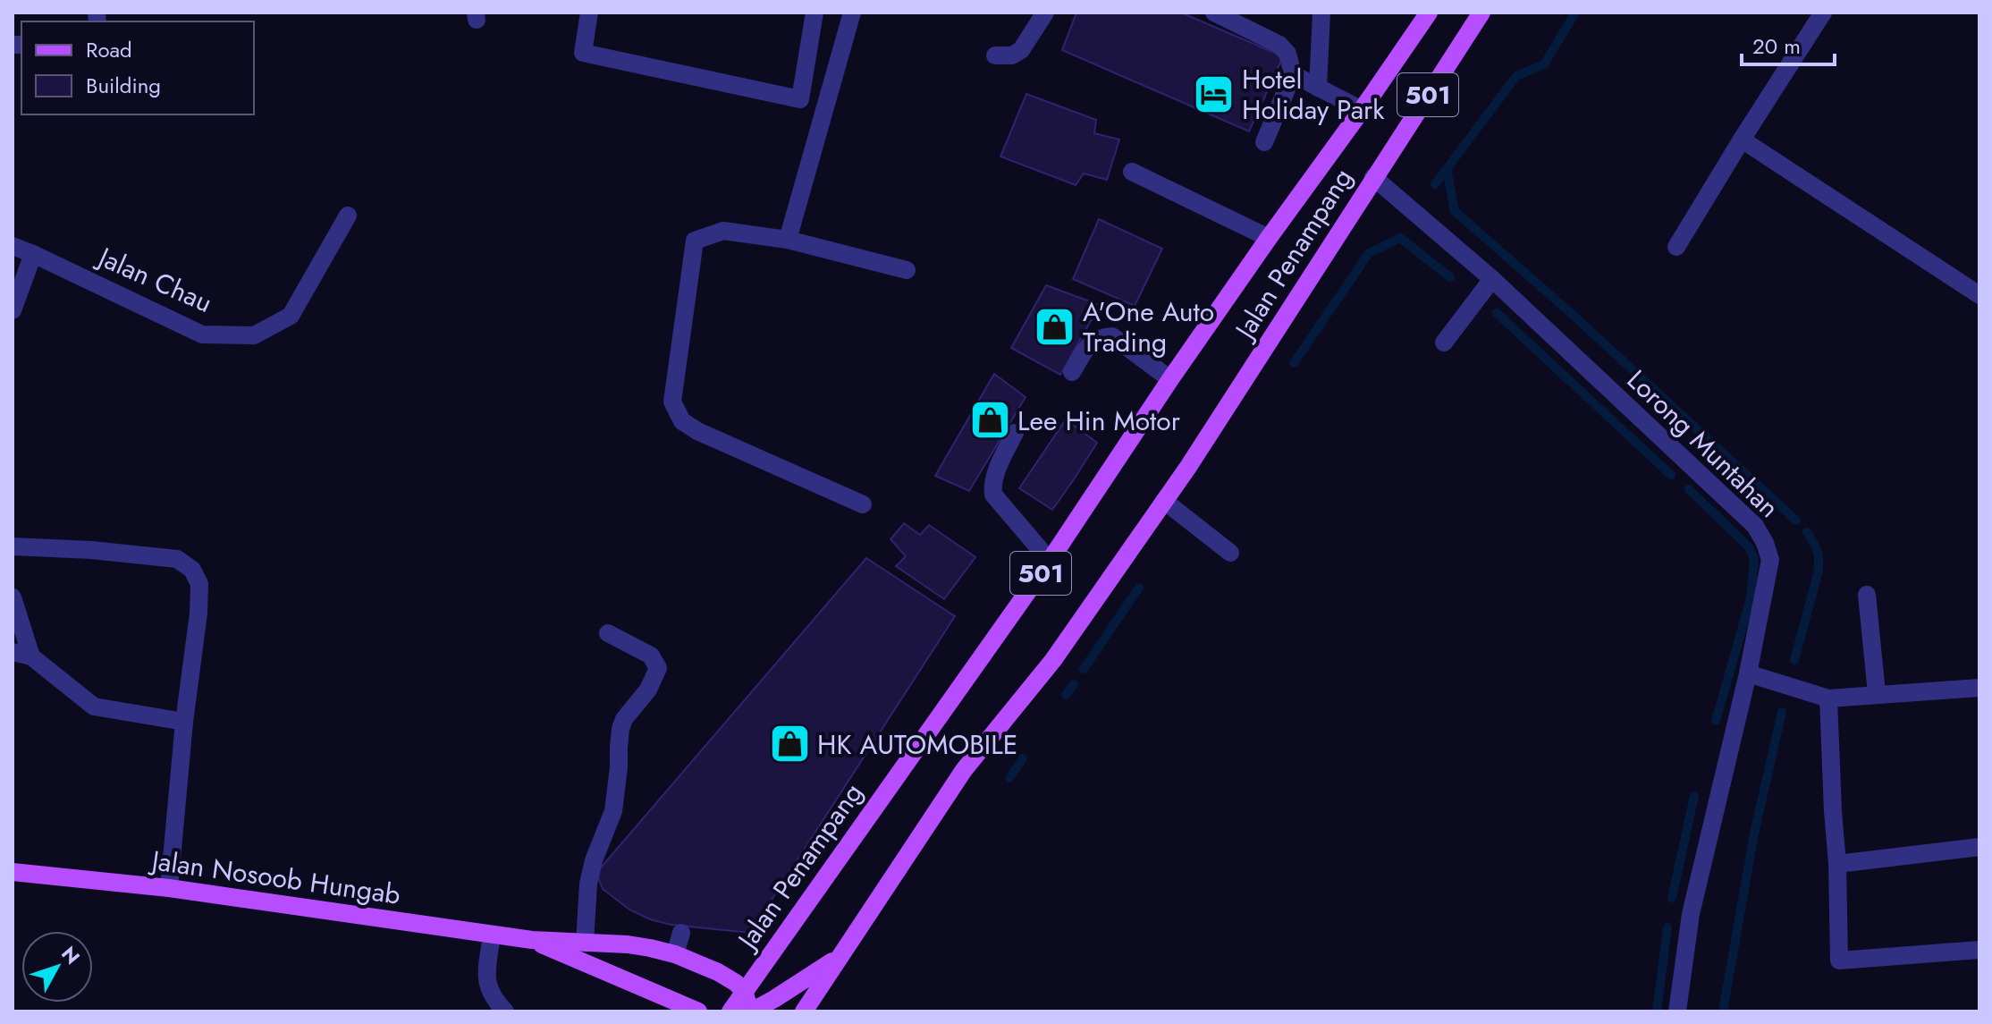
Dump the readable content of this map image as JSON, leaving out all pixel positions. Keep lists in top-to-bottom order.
{
  "streets": {
    "main road": ["501", "Jalan Penampang", "Jalan Nosoob Hungab"],
    "street": ["Jalan Chau", "Lorong Muntahan"]
  },
  "crossings": [
    ["Jalan Penampang", "Lorong Muntahan"],
    ["Jalan Penampang", "Jalan Nosoob Hungab"]
  ],
  "places": {
    "hotel": ["Hotel Holiday Park"],
    "shop": ["A'One Auto Trading", "Lee Hin Motor", "HK AUTOMOBILE"]
  },
  "legend": ["Road", "Building"],
  "scale_bar": "20 m",
  "north": "top right"
}
